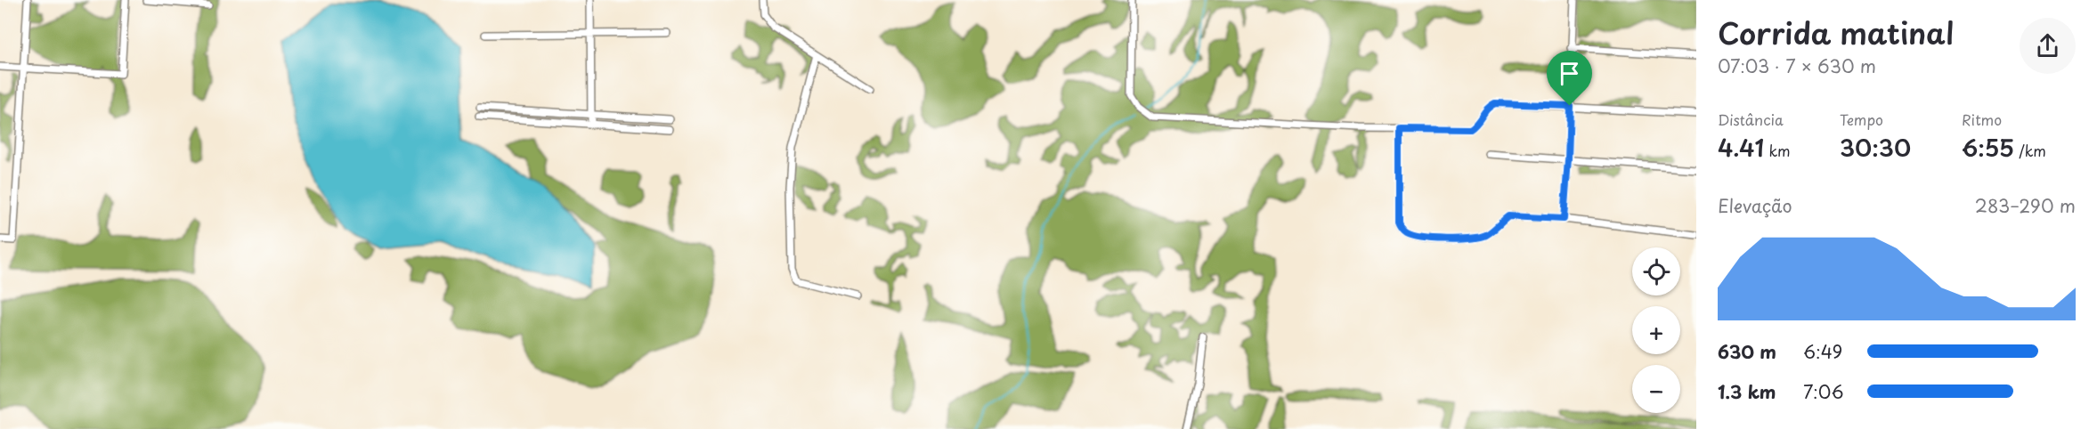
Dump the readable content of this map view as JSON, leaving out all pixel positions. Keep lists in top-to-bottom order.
{
  "page": {
    "heading": ["Corrida matinal", "07:03 · 7 × 630 m"],
    "stats": [
      ["Distância", "4.41 km"],
      ["Tempo", "30:30"],
      ["Ritmo", "6:55 /km"]
    ],
    "chart": ["Elevação", "283–290 m"],
    "map_buttons": ["+", "−"],
    "list": [
      {
        "name": "630 m",
        "note": "6:49"
      },
      {
        "name": "1.3 km",
        "note": "7:06"
      }
    ]
  }
}
